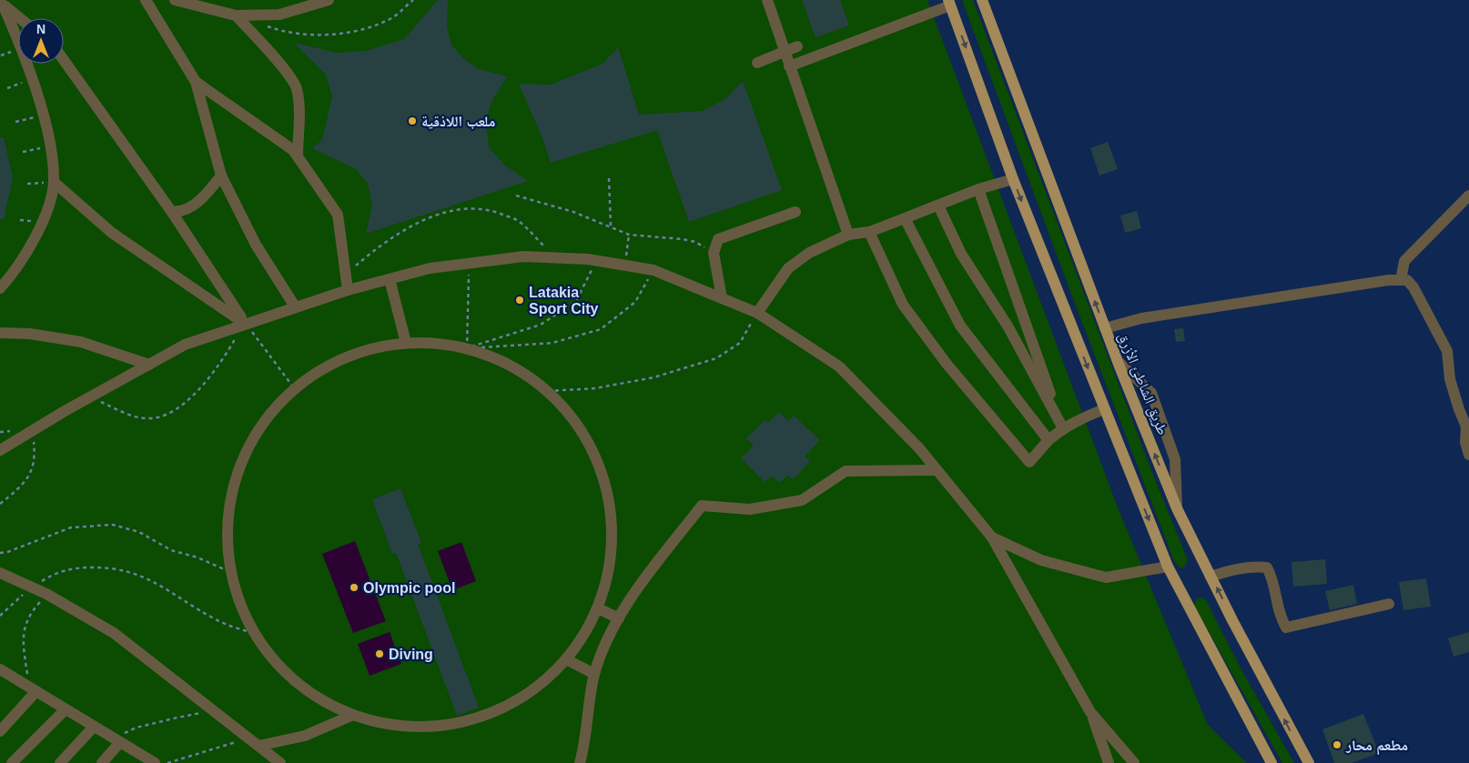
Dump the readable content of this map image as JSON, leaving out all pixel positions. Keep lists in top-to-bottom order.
{
  "streets": {
    "main road": ["طريق الشاطئ الأزرق"]
  },
  "places": [
    "ملعب اللاذقية",
    "Latakia Sport City",
    "Olympic pool",
    "Diving",
    "مطعم محار"
  ],
  "north": "top"
}
